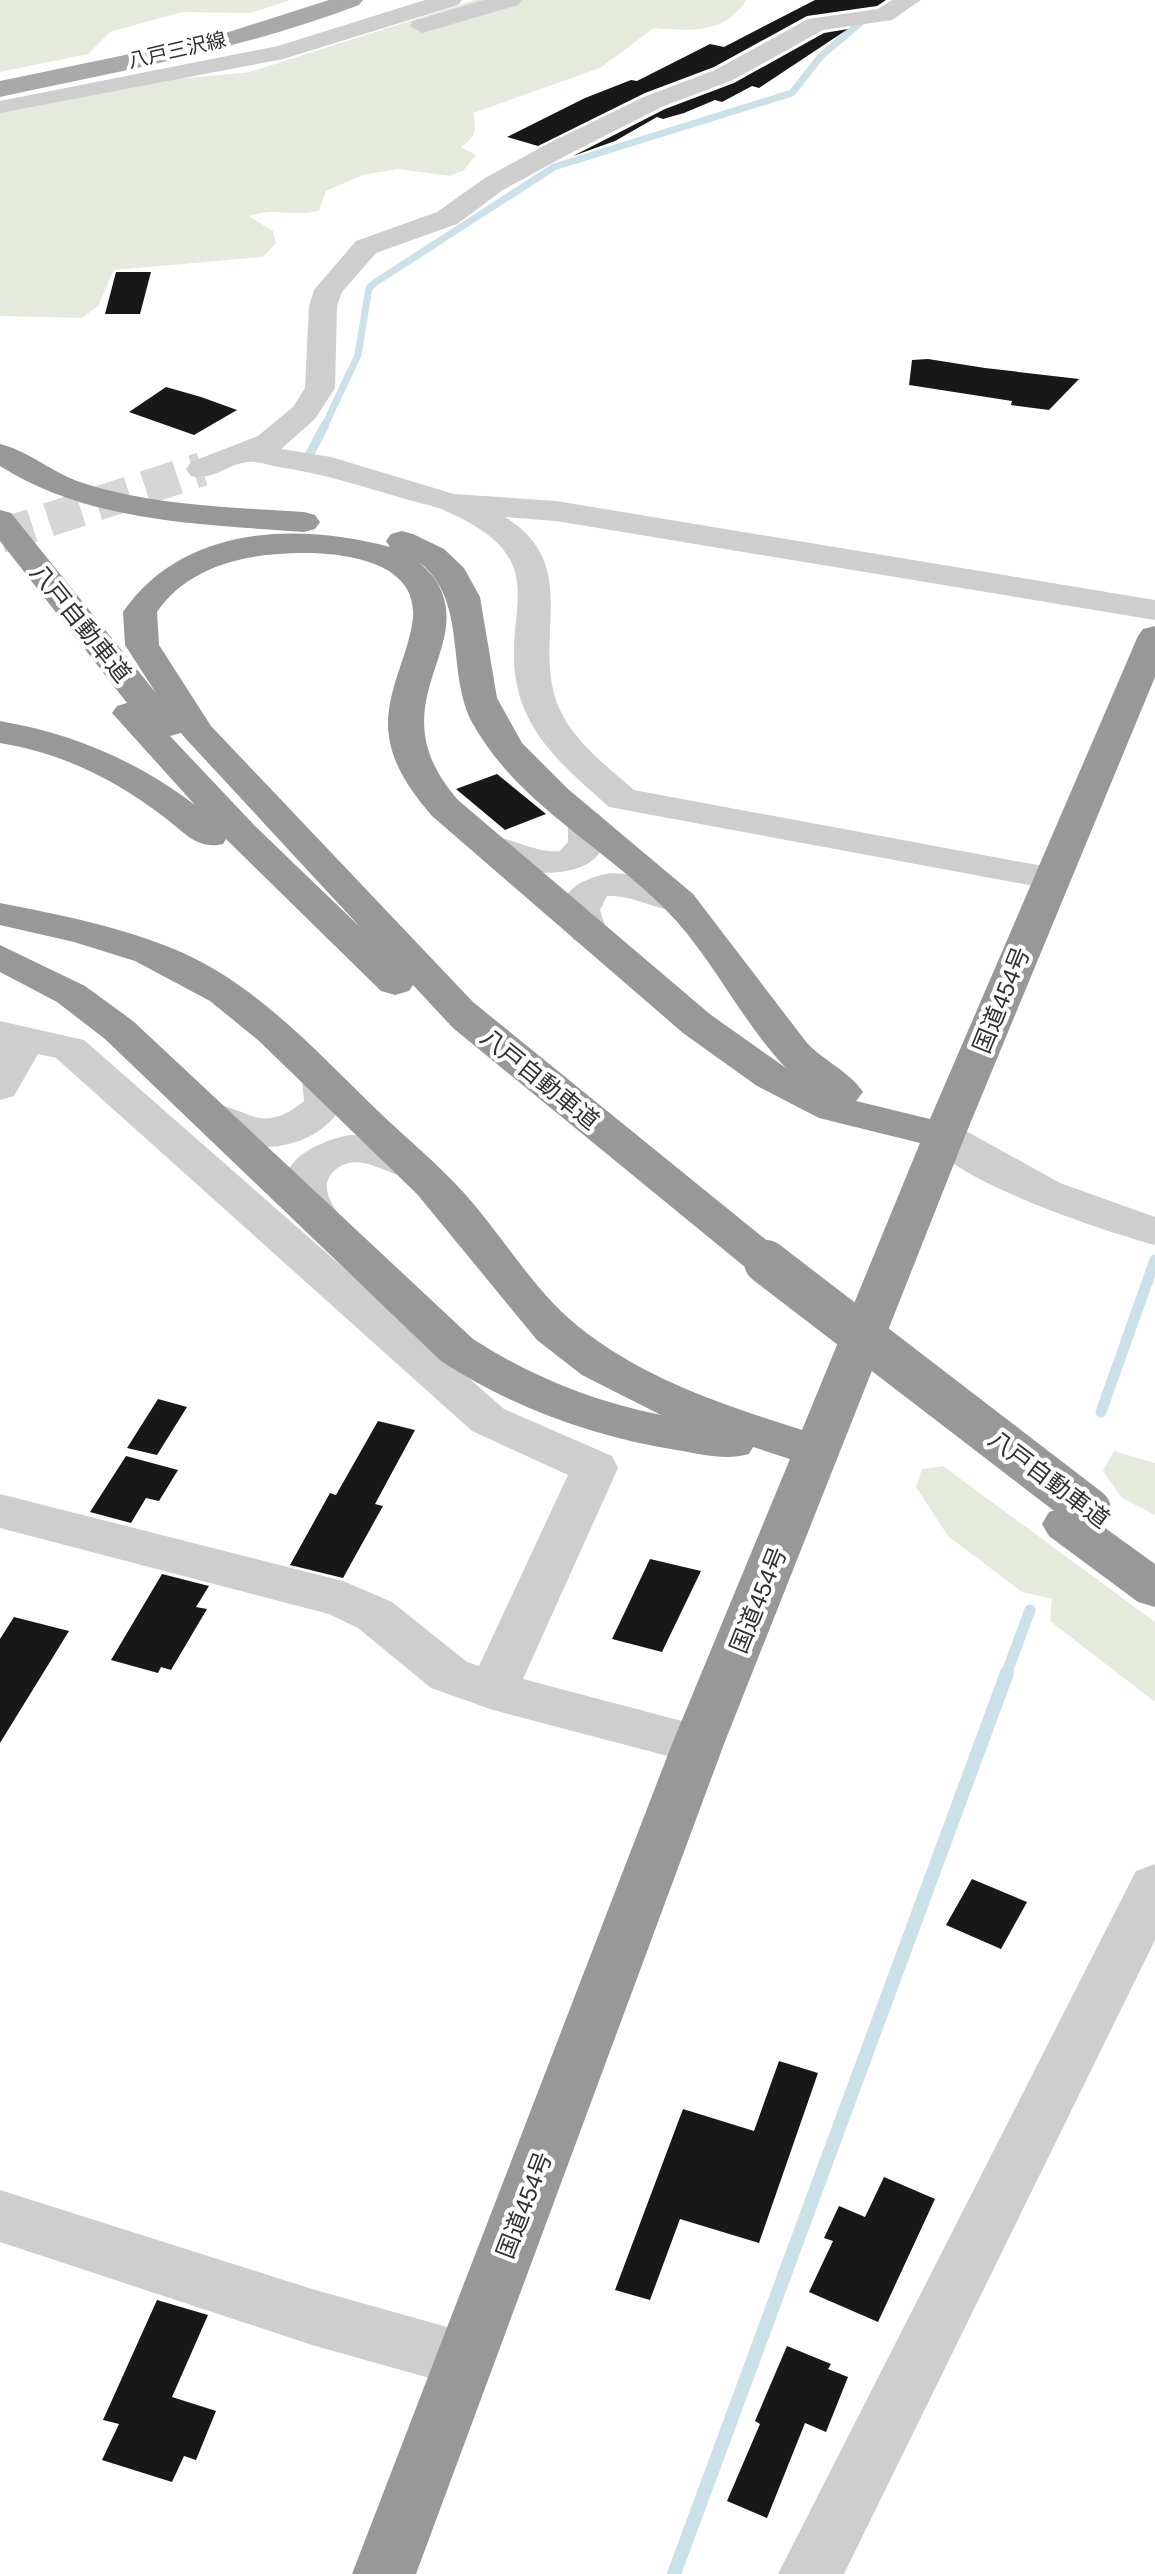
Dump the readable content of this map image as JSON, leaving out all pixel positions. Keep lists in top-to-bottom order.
{
  "streets": {
    "highway": ["八戸自動車道", "国道454号"],
    "main road": ["八戸三沢線"]
  }
}
